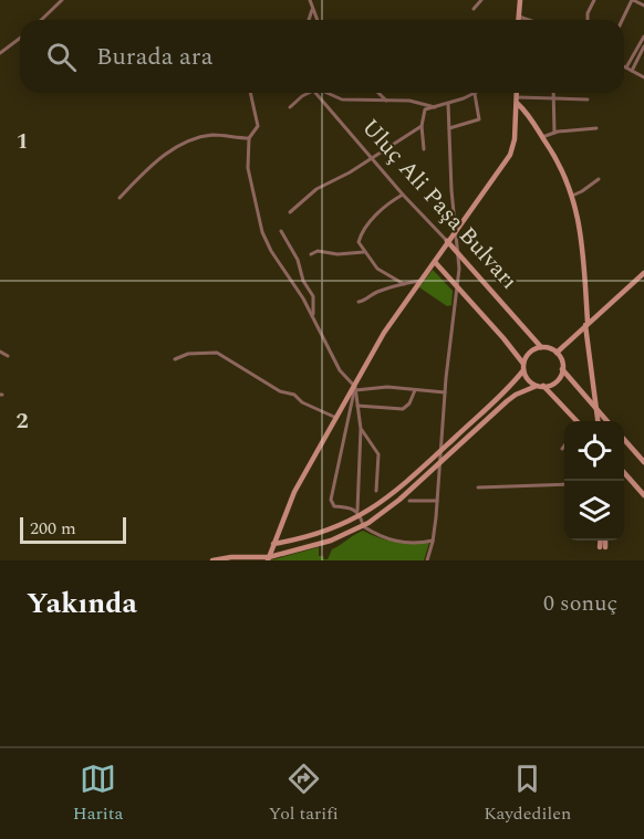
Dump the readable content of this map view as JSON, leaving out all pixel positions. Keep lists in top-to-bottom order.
{
  "streets": {
    "street": ["Uluç Ali Paşa Bulvarı"]
  },
  "scale_bar": "200 m",
  "page": {
    "search": "Burada ara",
    "scale": "200 m",
    "heading": ["Yakında", "0 sonuç"],
    "nav": ["Harita", "Yol tarifi", "Kaydedilen"]
  },
  "grid": {
    "rows": ["1", "2"]
  }
}
